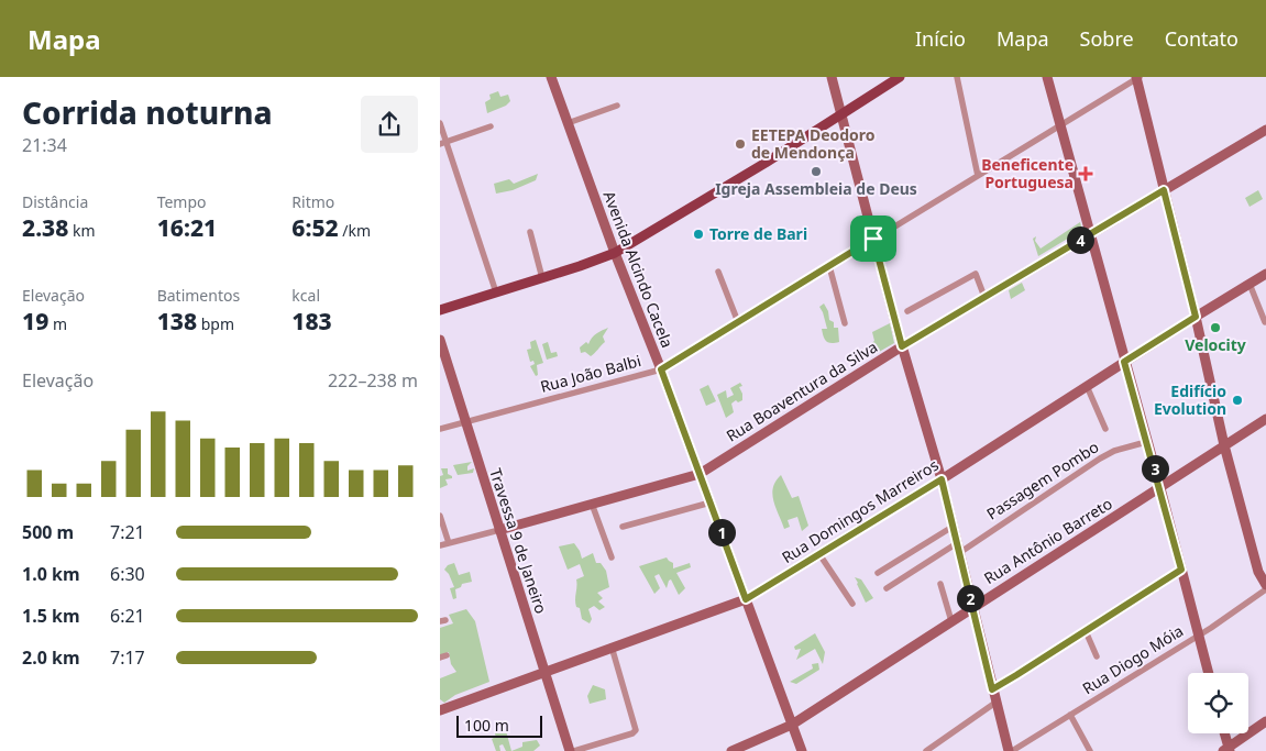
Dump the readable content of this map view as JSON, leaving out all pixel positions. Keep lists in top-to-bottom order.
{
  "streets": {
    "street": [
      "Avenida Alcindo Cacela",
      "Rua João Balbi",
      "Rua Boaventura da Silva",
      "Passagem Pombo",
      "Rua Domingos Marreiros",
      "Travessa 9 de Janeiro",
      "Rua Antônio Barreto",
      "Rua Diogo Móia"
    ]
  },
  "crossings": [
    ["Avenida Alcindo Cacela", "Rua João Balbi"],
    ["Avenida Alcindo Cacela", "Rua Boaventura da Silva"],
    ["Avenida Alcindo Cacela", "Rua Domingos Marreiros"],
    ["Avenida Alcindo Cacela", "Rua Antônio Barreto"],
    ["Rua João Balbi", "Travessa 9 de Janeiro"],
    ["Rua Boaventura da Silva", "Travessa 9 de Janeiro"],
    ["Rua Domingos Marreiros", "Travessa 9 de Janeiro"]
  ],
  "places": {
    "other": [
      "EETEPA Deodoro de Mendonça",
      "Igreja Assembleia de Deus",
      "Torre de Bari",
      "Velocity",
      "Edifício Evolution"
    ],
    "health": ["Beneficente Portuguesa"]
  },
  "scale_bar": "100 m",
  "page": {
    "header": "Mapa",
    "nav": [
      "Início",
      "Mapa",
      "Sobre",
      "Contato"
    ],
    "heading": ["Corrida noturna", "21:34"],
    "stats": [
      ["Distância", "2.38 km"],
      ["Tempo", "16:21"],
      ["Ritmo", "6:52 /km"],
      ["Elevação", "19 m"],
      ["Batimentos", "138 bpm"],
      ["kcal", "183"]
    ],
    "pins": [
      "4",
      "3",
      "1",
      "2"
    ],
    "chart": ["Elevação", "222–238 m"],
    "list": [
      {
        "name": "500 m",
        "note": "7:21"
      },
      {
        "name": "1.0 km",
        "note": "6:30"
      },
      {
        "name": "1.5 km",
        "note": "6:21"
      },
      {
        "name": "2.0 km",
        "note": "7:17"
      }
    ],
    "scale": "100 m"
  }
}
